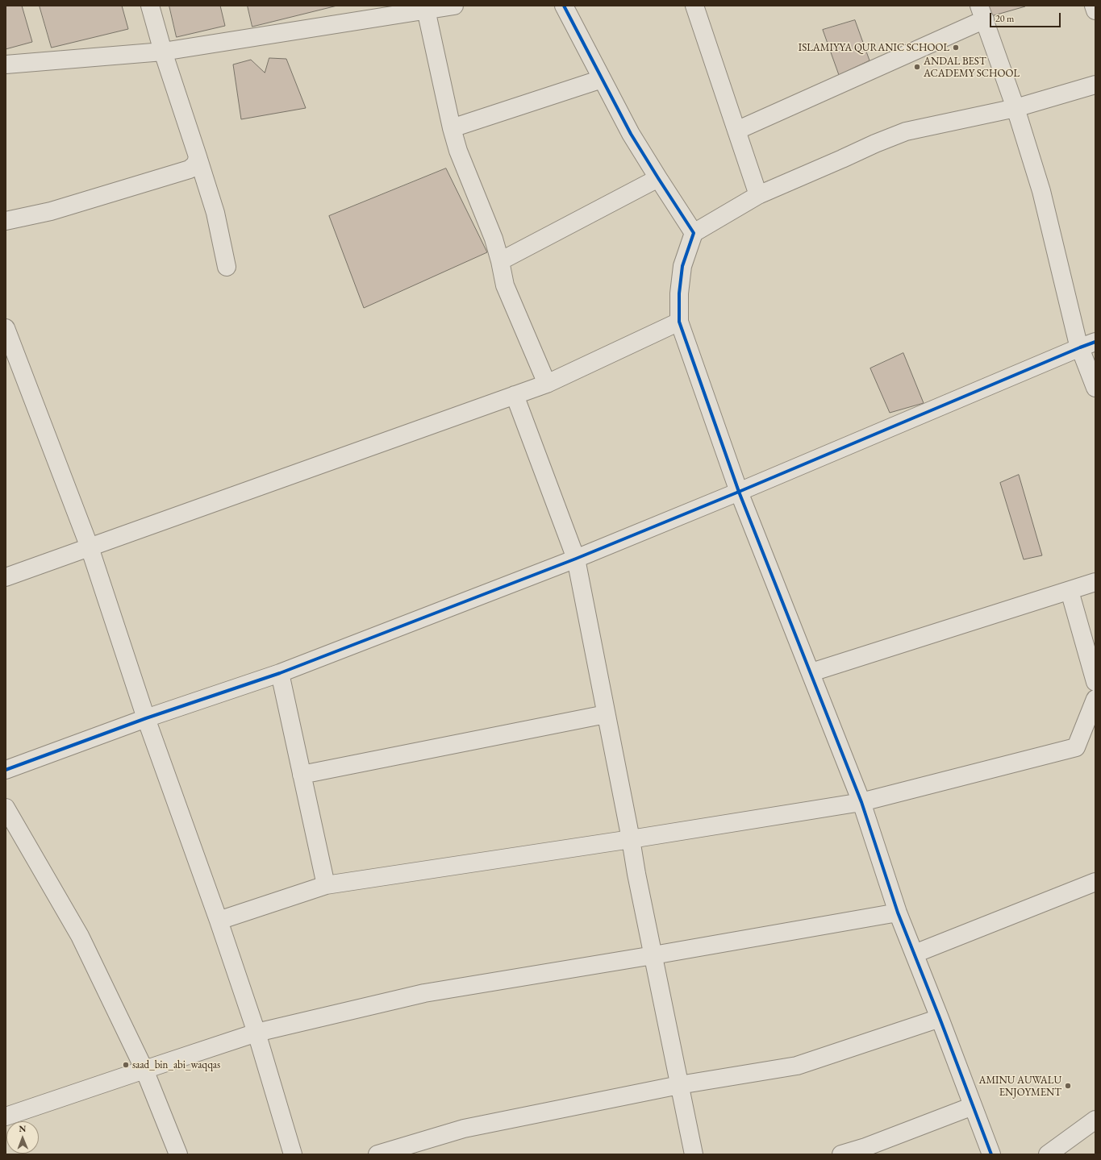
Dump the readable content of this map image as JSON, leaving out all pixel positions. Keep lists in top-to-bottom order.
{
  "places": [
    "ISLAMIYYA QURANIC SCHOOL",
    "ANDAL BEST ACADEMY SCHOOL",
    "saad_bin_abi_waqqas",
    "AMINU AUWALU ENJOYMENT"
  ],
  "scale_bar": "20 m",
  "north": "top"
}
